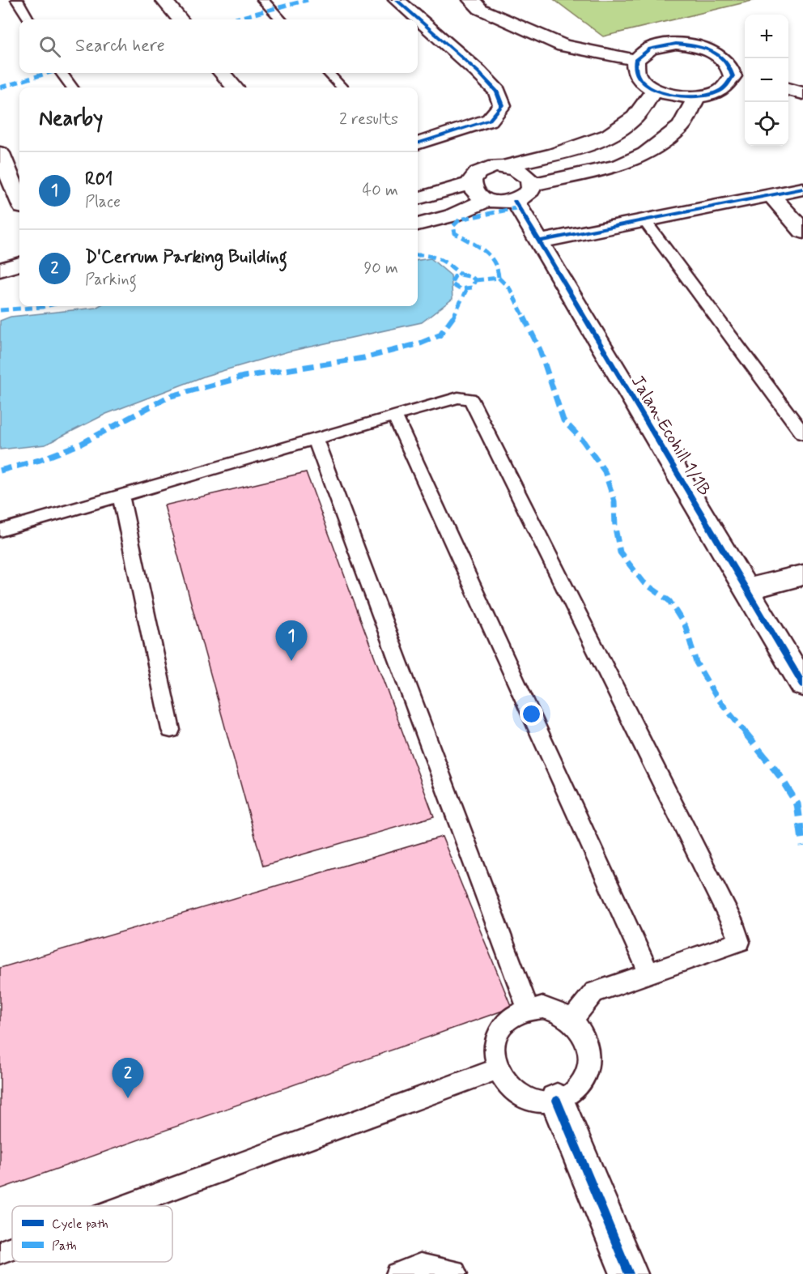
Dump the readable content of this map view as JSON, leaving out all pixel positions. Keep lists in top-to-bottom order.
{
  "streets": {
    "street": ["Jalan Ecohill 1/1B"]
  },
  "legend": ["Cycle path", "Path"],
  "page": {
    "map_buttons": ["+", "−"],
    "search": "Search here",
    "heading": ["Nearby", "2 results"],
    "list": [
      {
        "mark": "1",
        "name": "R01",
        "note": "Place",
        "value": "40 m"
      },
      {
        "mark": "2",
        "name": "D'Cerrum Parking Building",
        "note": "Parking",
        "value": "90 m"
      }
    ],
    "pins": ["1", "2"]
  }
}
